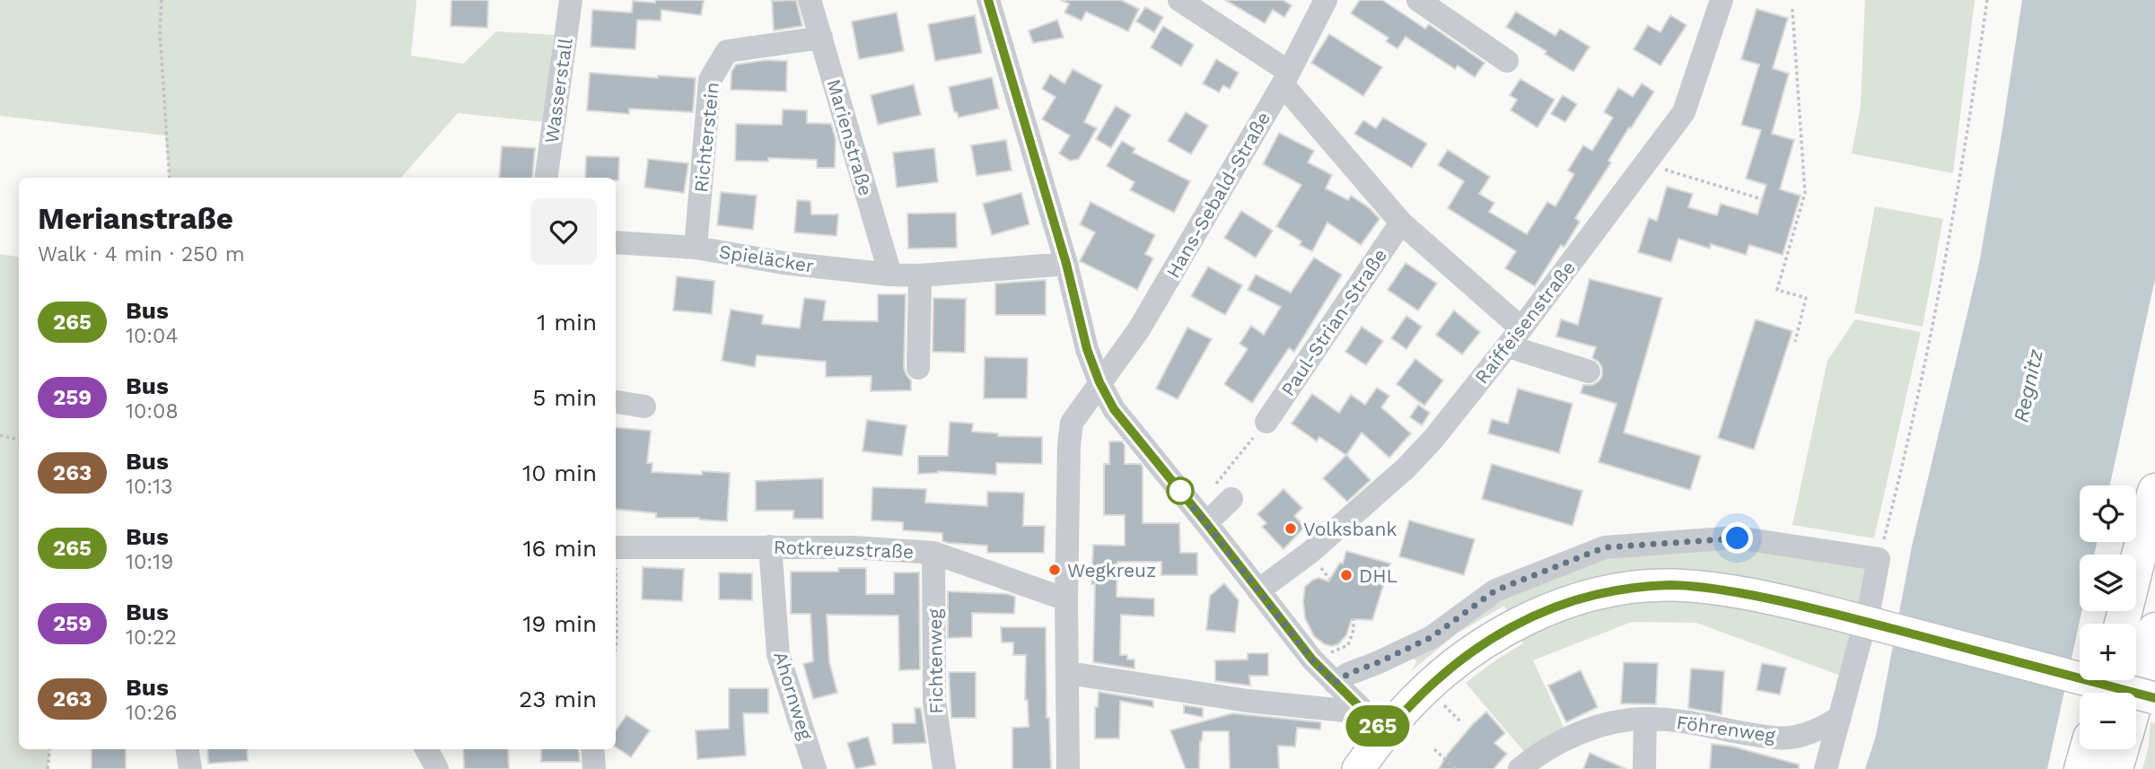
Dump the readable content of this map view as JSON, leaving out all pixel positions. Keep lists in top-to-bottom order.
{
  "streets": {
    "street": [
      "Wasserstall",
      "Richterstein",
      "Marienstraße",
      "Hans-Sebald-Straße",
      "Spieläcker",
      "Paul-Strian-Straße",
      "Raiffeisenstraße",
      "Rotkreuzstraße",
      "Fichtenweg",
      "Ahornweg",
      "Föhrenweg"
    ]
  },
  "crossings": [
    ["Richterstein", "Marienstraße"],
    ["Richterstein", "Spieläcker"],
    ["Marienstraße", "Spieläcker"],
    ["Hans-Sebald-Straße", "Rotkreuzstraße"],
    ["Rotkreuzstraße", "Fichtenweg"],
    ["Rotkreuzstraße", "Ahornweg"]
  ],
  "water": ["Regnitz"],
  "places": ["Volksbank", "Wegkreuz", "DHL"],
  "lines": ["bus line 265"],
  "page": {
    "on_map": "265",
    "heading": ["Merianstraße", "Walk · 4 min · 250 m"],
    "list": [
      {
        "mark": "265",
        "name": "Bus",
        "note": "10:04",
        "value": "1 min"
      },
      {
        "mark": "259",
        "name": "Bus",
        "note": "10:08",
        "value": "5 min"
      },
      {
        "mark": "263",
        "name": "Bus",
        "note": "10:13",
        "value": "10 min"
      },
      {
        "mark": "265",
        "name": "Bus",
        "note": "10:19",
        "value": "16 min"
      },
      {
        "mark": "259",
        "name": "Bus",
        "note": "10:22",
        "value": "19 min"
      },
      {
        "mark": "263",
        "name": "Bus",
        "note": "10:26",
        "value": "23 min"
      }
    ],
    "map_buttons": ["+", "−"]
  }
}
